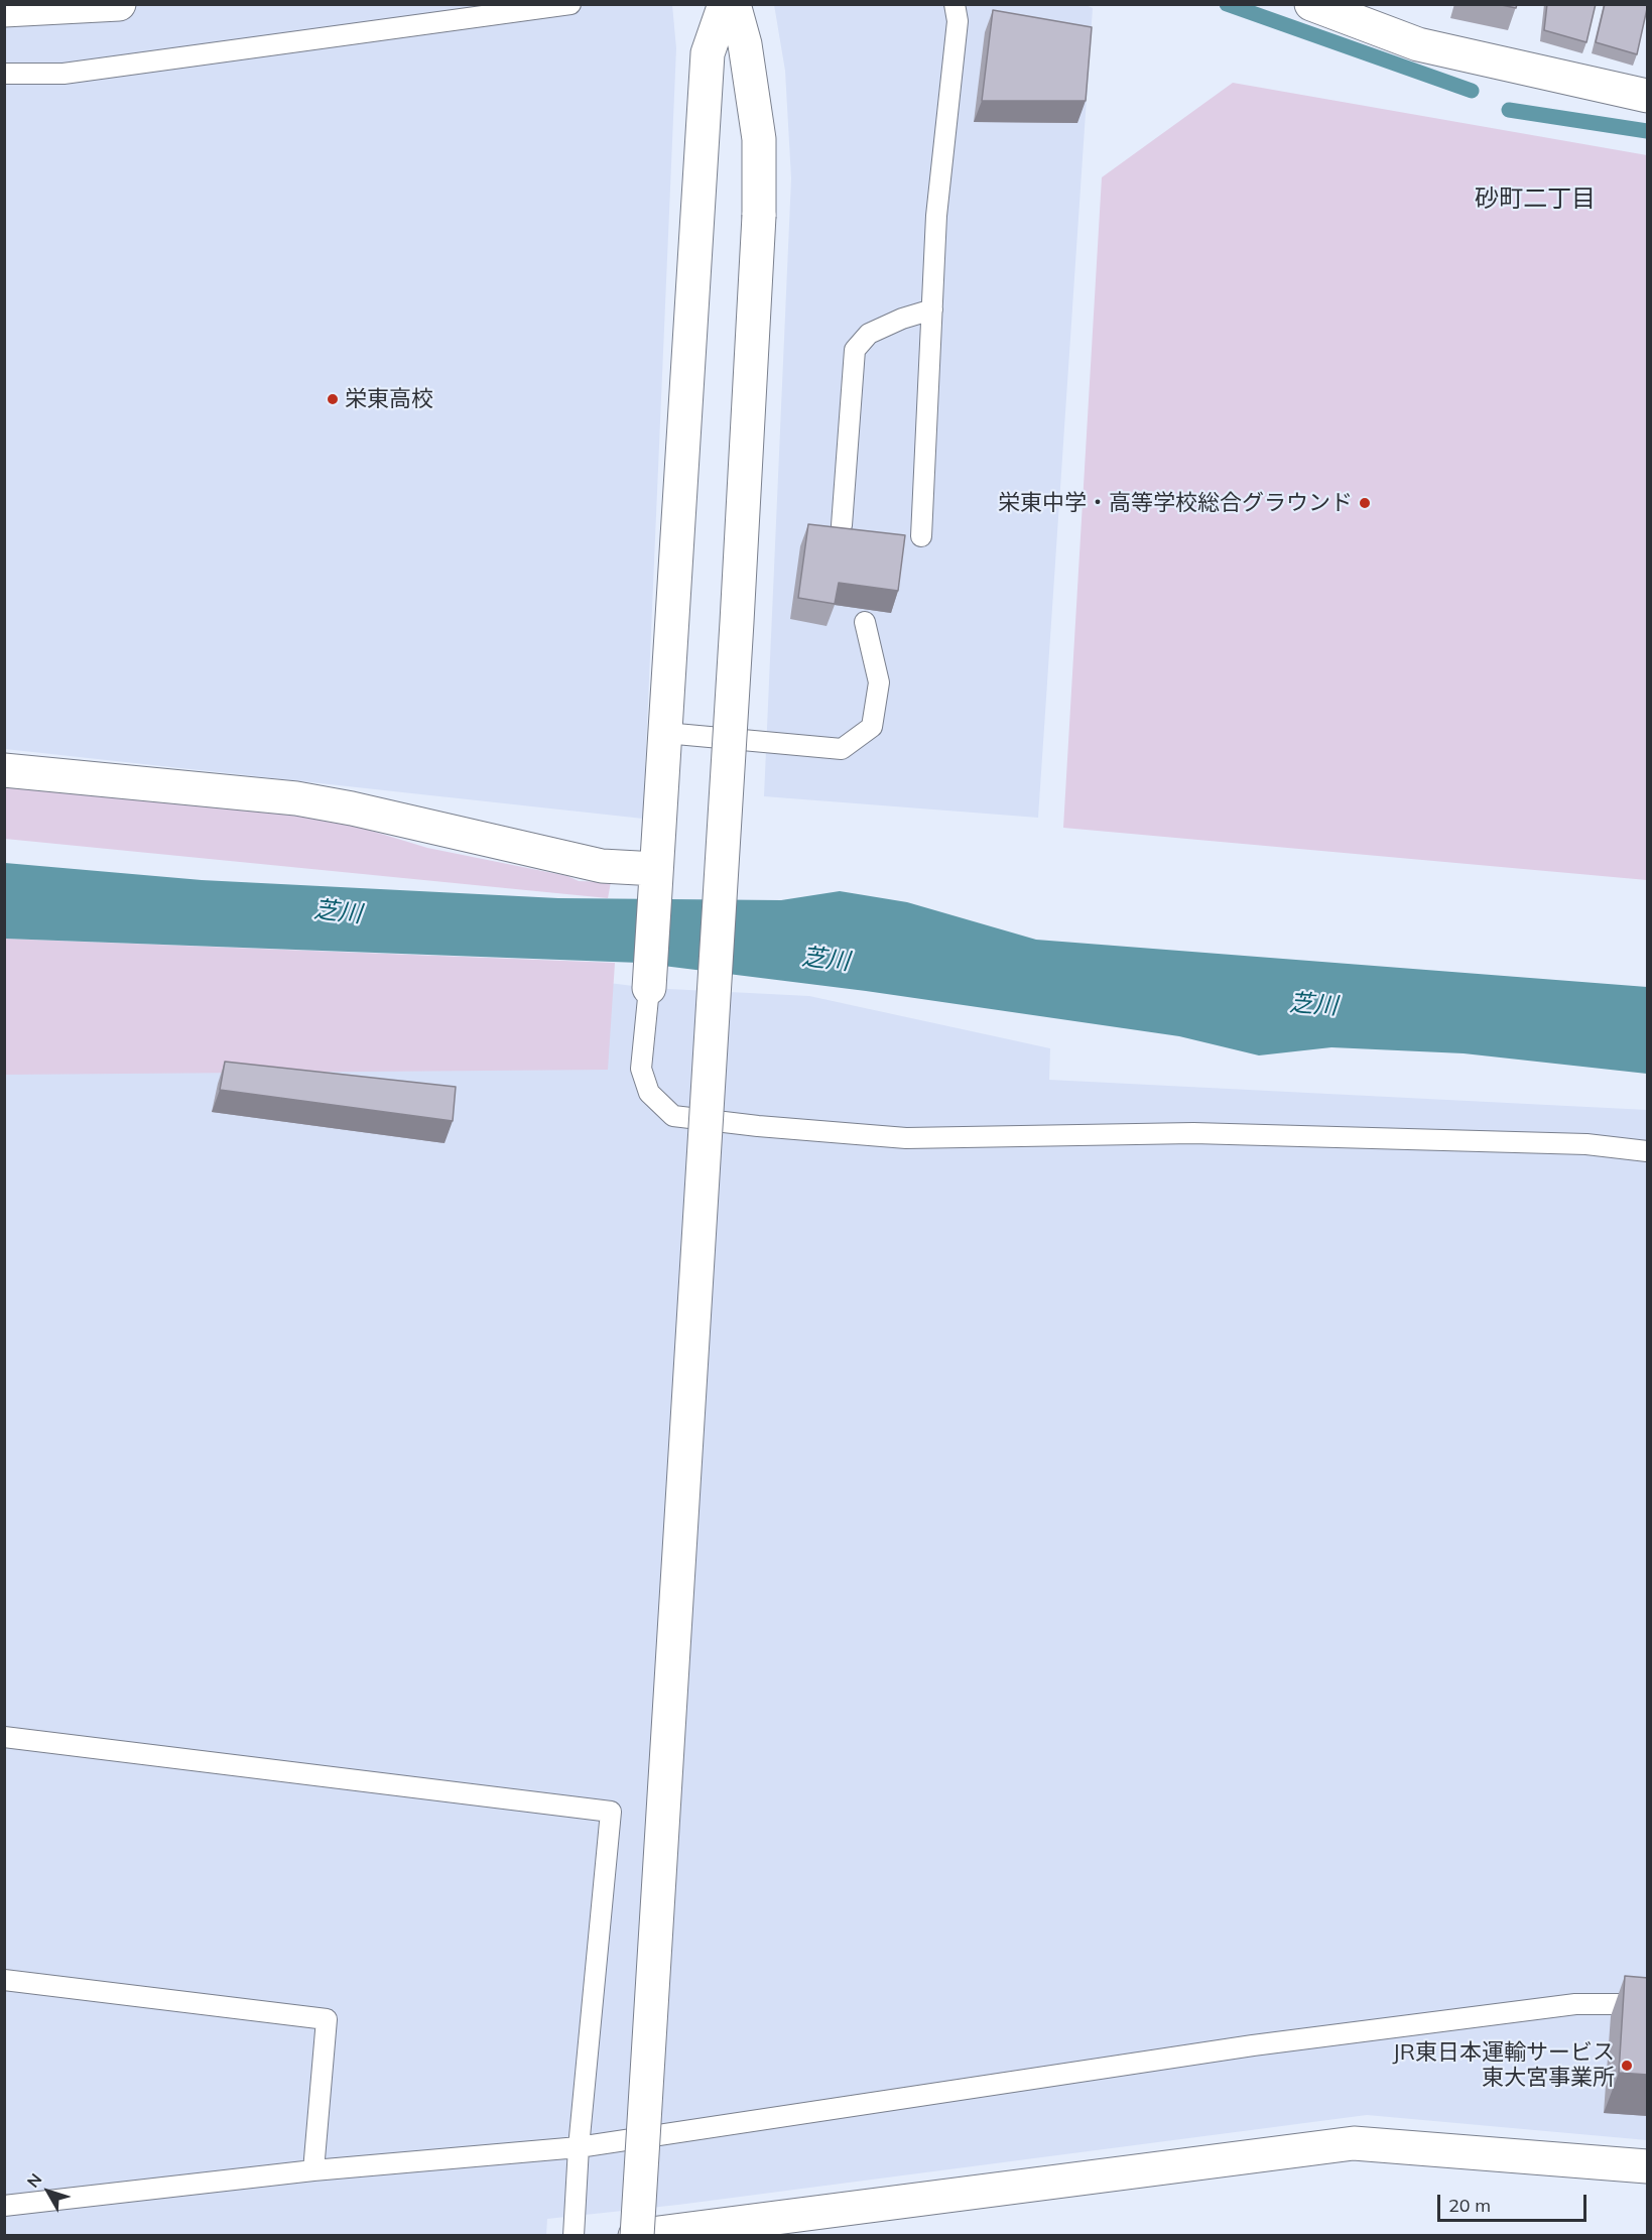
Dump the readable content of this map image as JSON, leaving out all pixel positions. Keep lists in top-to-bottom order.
{
  "districts": ["砂町二丁目"],
  "water": ["芝川"],
  "places": ["栄東高校", "栄東中学・高等学校総合グラウンド", "JR東日本運輸サービス 東大宮事業所"],
  "scale_bar": "20 m",
  "north": "top left"
}
